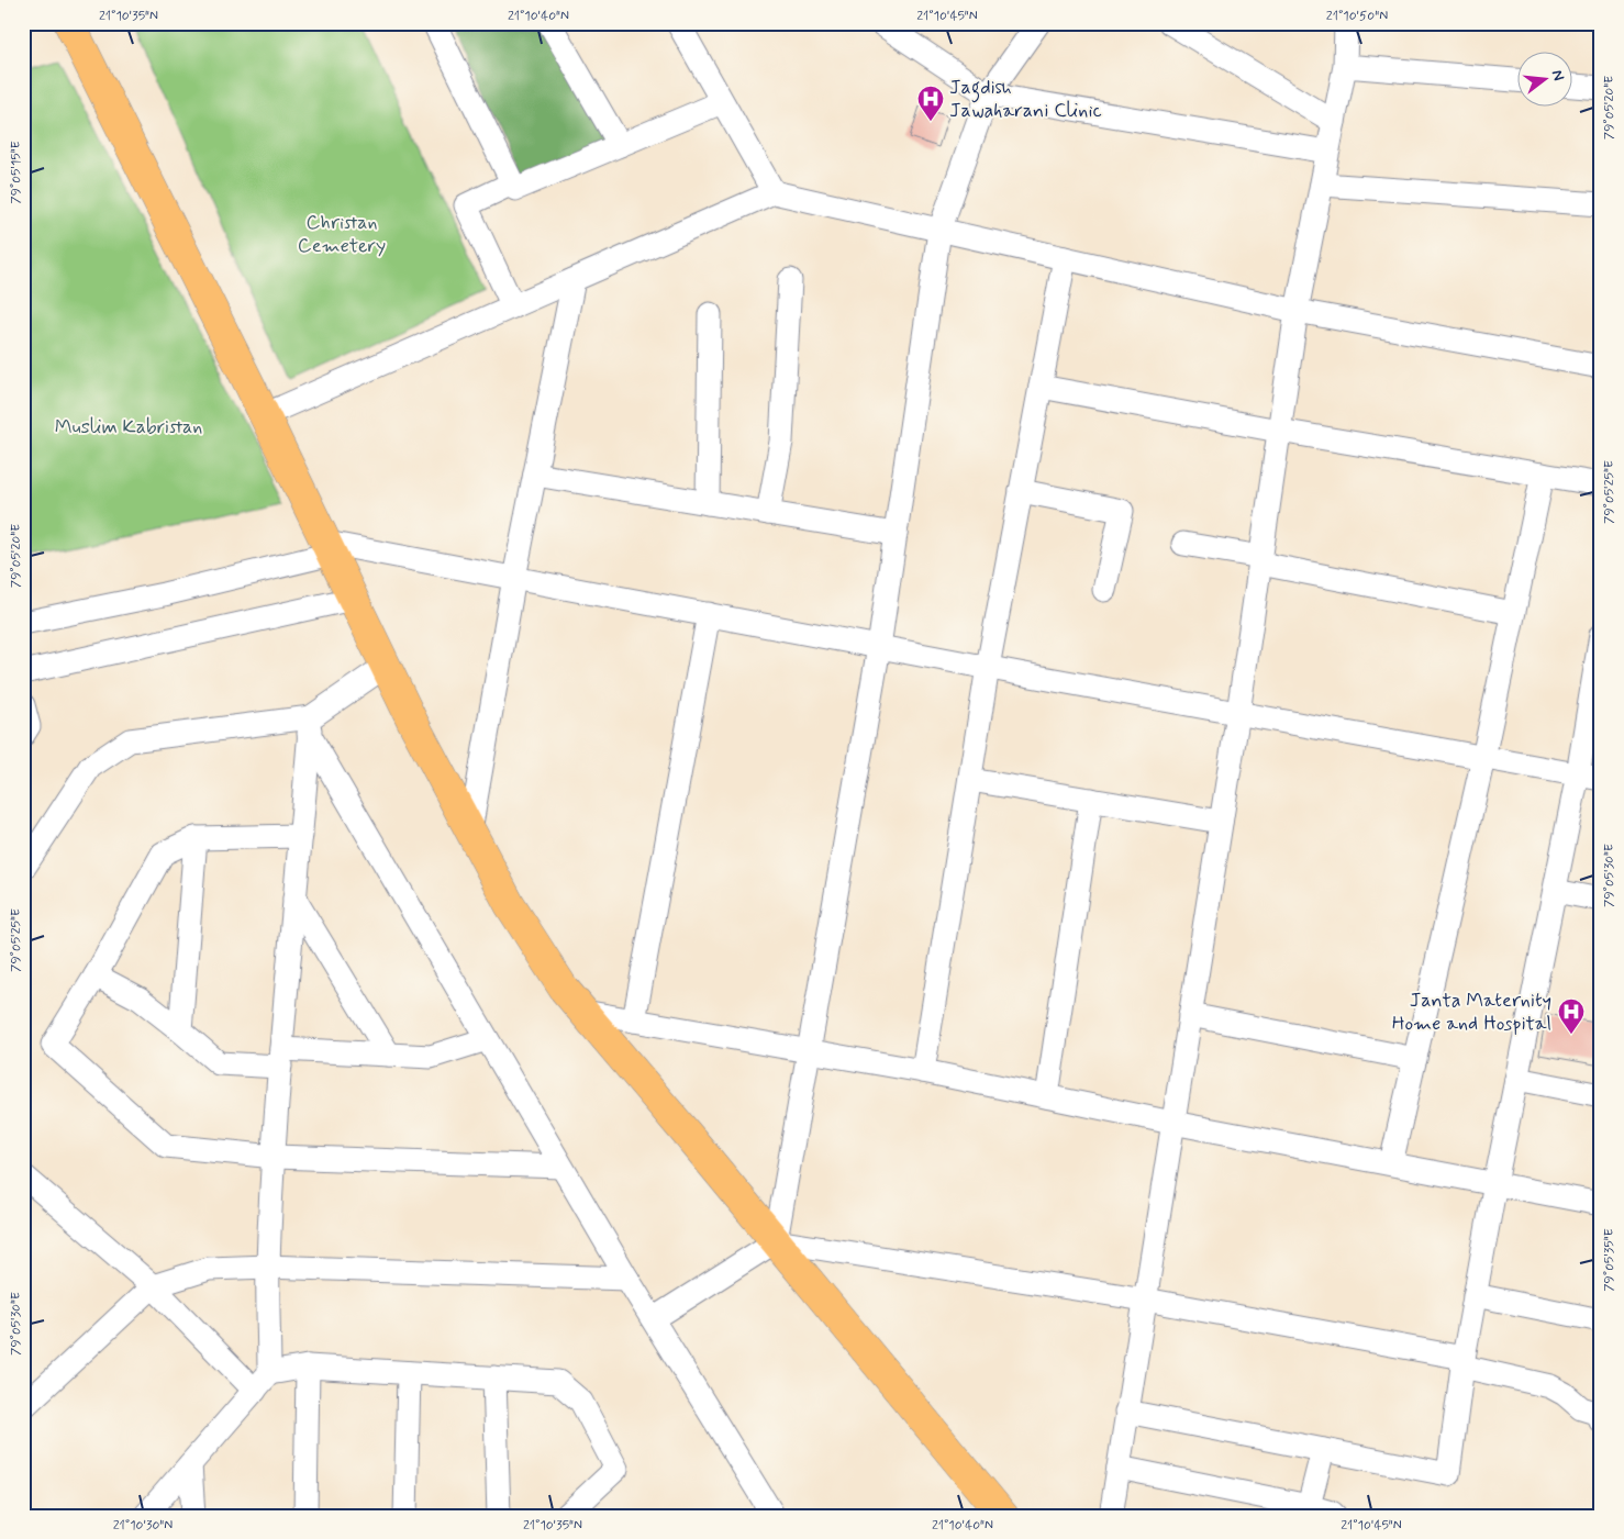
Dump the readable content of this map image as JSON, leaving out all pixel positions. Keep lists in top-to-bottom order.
{
  "parks": ["Christan Cemetery", "Muslim Kabristan"],
  "places": {
    "hospital": ["Jagdish Jawaharani Clinic", "Janta Maternity Home and Hospital"]
  },
  "north": "right",
  "coordinates": [
    "21°10'35\"N",
    "21°10'40\"N",
    "21°10'45\"N",
    "21°10'50\"N",
    "79°05'20\"E",
    "79°05'15\"E",
    "79°05'25\"E",
    "79°05'30\"E",
    "79°05'35\"E",
    "21°10'30\"N"
  ]
}
